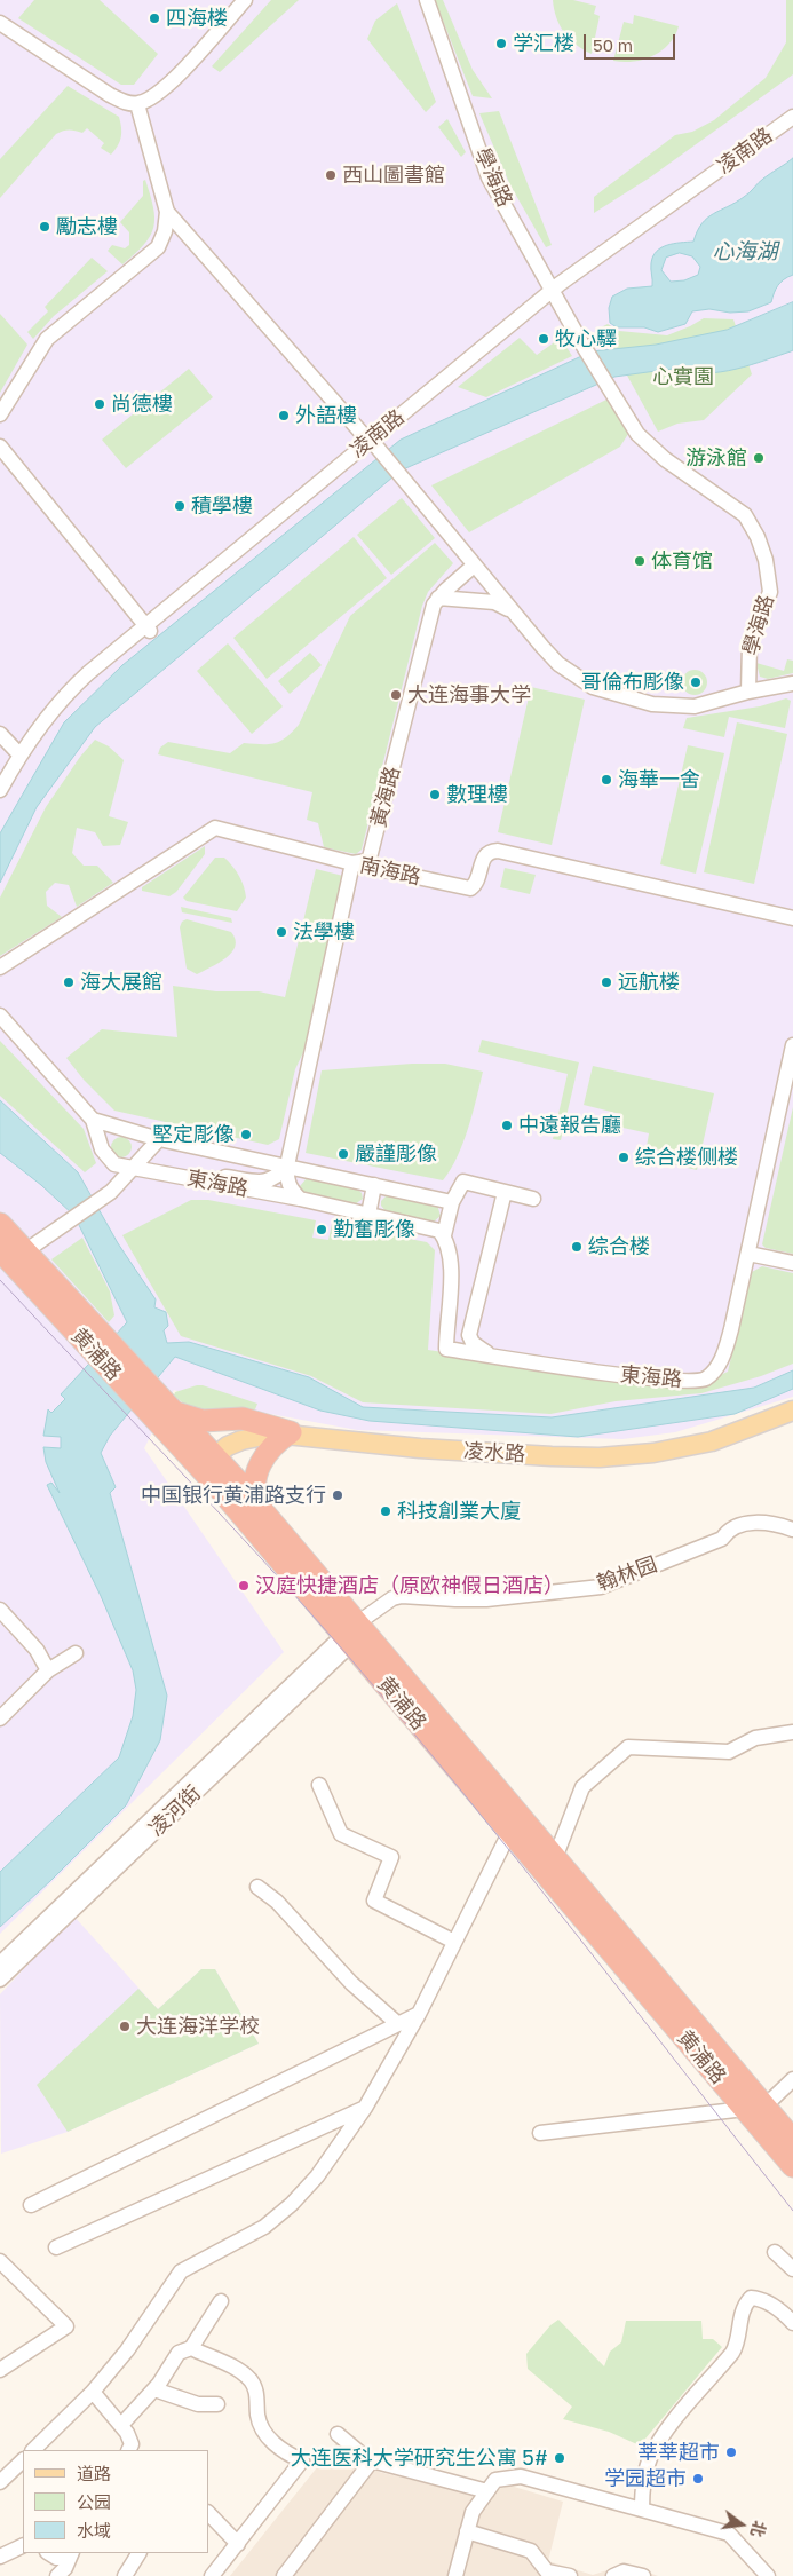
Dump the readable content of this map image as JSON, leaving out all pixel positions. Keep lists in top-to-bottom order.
{
  "streets": {
    "highway": ["黄浦路"],
    "main road": ["凌水路"],
    "street": [
      "凌南路",
      "學海路",
      "黃海路",
      "南海路",
      "東海路",
      "翰林园",
      "凌河街"
    ]
  },
  "crossings": [
    ["凌南路", "學海路"],
    ["黃海路", "南海路"],
    ["黄浦路", "凌水路"],
    ["黄浦路", "翰林园"],
    ["黄浦路", "凌河街"],
    ["翰林园", "凌河街"]
  ],
  "water": ["心海湖"],
  "parks": ["心實園"],
  "places": [
    "四海楼",
    "学汇楼",
    "西山圖書館",
    "勵志樓",
    "牧心驛",
    "尚德樓",
    "外語樓",
    "游泳館",
    "積學樓",
    "体育馆",
    "哥倫布彫像",
    "大连海事大学",
    "海華一舍",
    "數理樓",
    "法學樓",
    "海大展館",
    "远航楼",
    "中遠報告廳",
    "堅定彫像",
    "嚴謹彫像",
    "综合楼侧楼",
    "勤奮彫像",
    "综合楼",
    "中国银行黄浦路支行",
    "科技創業大廈",
    "汉庭快捷酒店（原欧神假日酒店）",
    "大连海洋学校",
    "莘莘超市",
    "大连医科大学研究生公寓 5#",
    "学园超市"
  ],
  "legend": ["道路", "公园", "水域"],
  "scale_bar": "50 m",
  "north": "right"
}
